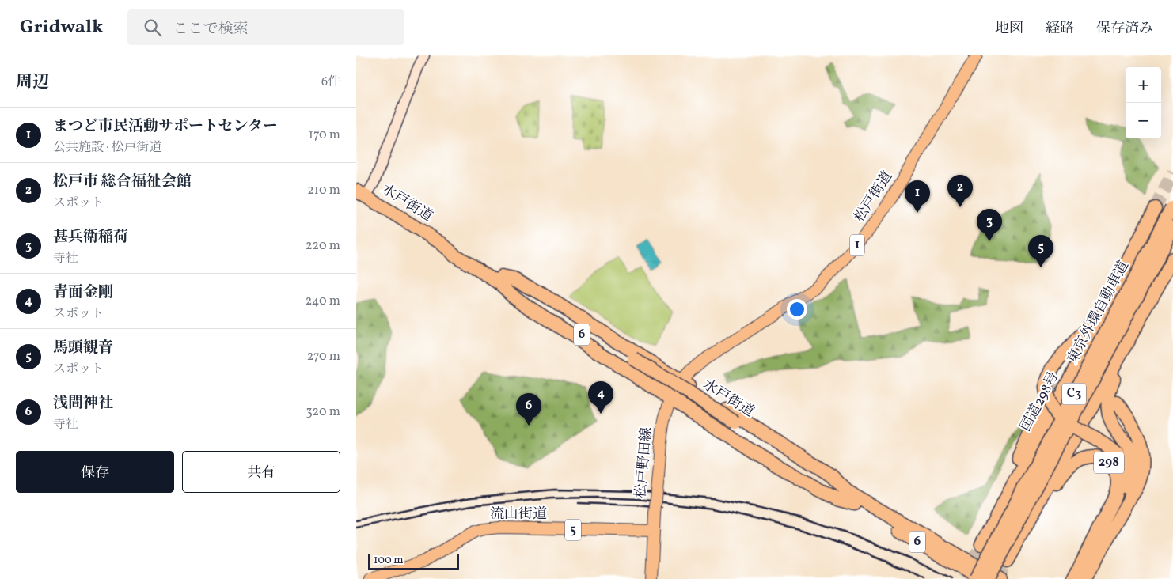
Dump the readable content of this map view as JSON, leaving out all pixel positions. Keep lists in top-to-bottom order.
{
  "streets": {
    "highway": [
      "水戸街道",
      "東京外環自動車道",
      "6",
      "C3",
      "国道298号",
      "298"
    ],
    "main road": [
      "松戸街道",
      "1",
      "松戸野田線",
      "流山街道",
      "5"
    ]
  },
  "crossings": [
    ["松戸街道", "松戸野田線"],
    ["国道298号", "298"],
    ["松戸野田線", "流山街道"]
  ],
  "scale_bar": "100 m",
  "page": {
    "header": "Gridwalk",
    "search": "ここで検索",
    "nav": ["地図", "経路", "保存済み"],
    "heading": ["周辺", "6件"],
    "map_buttons": ["+", "−"],
    "list": [
      {
        "mark": "1",
        "name": "まつど市民活動サポートセンター",
        "note": "公共施設 · 松戸街道",
        "value": "170 m"
      },
      {
        "mark": "2",
        "name": "松戸市 総合福祉会館",
        "note": "スポット",
        "value": "210 m"
      },
      {
        "mark": "3",
        "name": "甚兵衛稲荷",
        "note": "寺社",
        "value": "220 m"
      },
      {
        "mark": "4",
        "name": "青面金剛",
        "note": "スポット",
        "value": "240 m"
      },
      {
        "mark": "5",
        "name": "馬頭観音",
        "note": "スポット",
        "value": "270 m"
      },
      {
        "mark": "6",
        "name": "浅間神社",
        "note": "寺社",
        "value": "320 m"
      }
    ],
    "pins": [
      "2",
      "1",
      "3",
      "5",
      "4",
      "6"
    ],
    "buttons": ["保存", "共有"],
    "scale": "100 m"
  }
}
